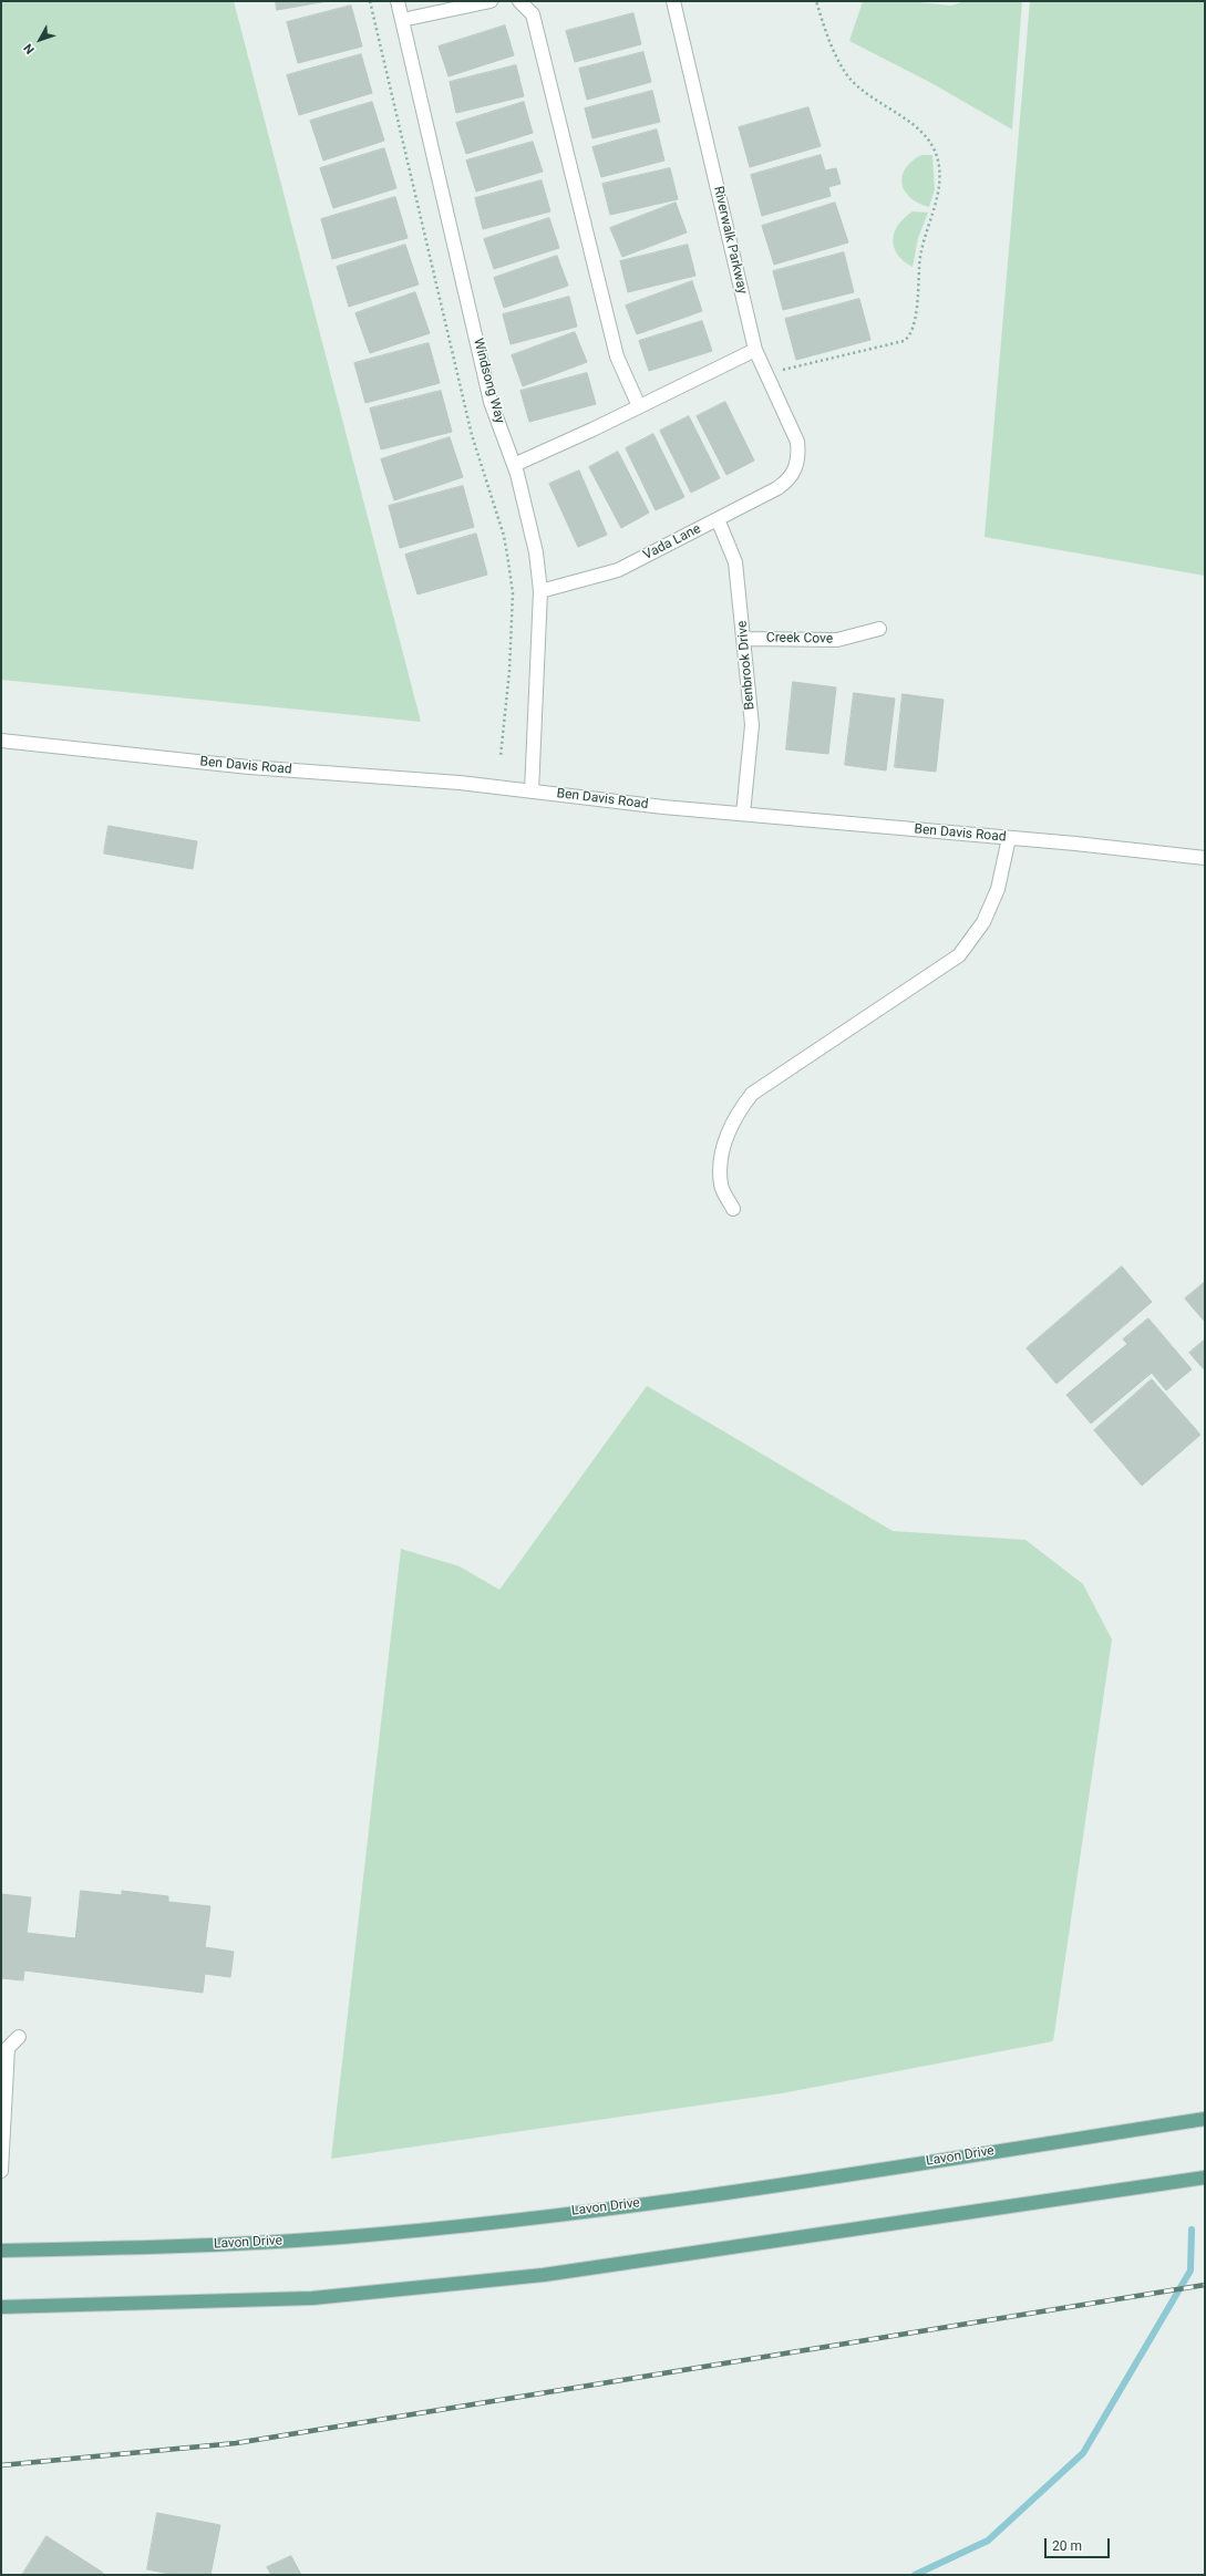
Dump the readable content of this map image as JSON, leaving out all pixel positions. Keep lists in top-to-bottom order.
{
  "streets": {
    "main road": ["Lavon Drive"],
    "street": [
      "Riverwalk Parkway",
      "Windsong Way",
      "Vada Lane",
      "Creek Cove",
      "Benbrook Drive",
      "Ben Davis Road"
    ]
  },
  "crossings": [
    ["Riverwalk Parkway", "Vada Lane"],
    ["Windsong Way", "Vada Lane"],
    ["Windsong Way", "Ben Davis Road"],
    ["Vada Lane", "Benbrook Drive"],
    ["Creek Cove", "Benbrook Drive"],
    ["Benbrook Drive", "Ben Davis Road"]
  ],
  "scale_bar": "20 m",
  "north": "bottom left"
}
